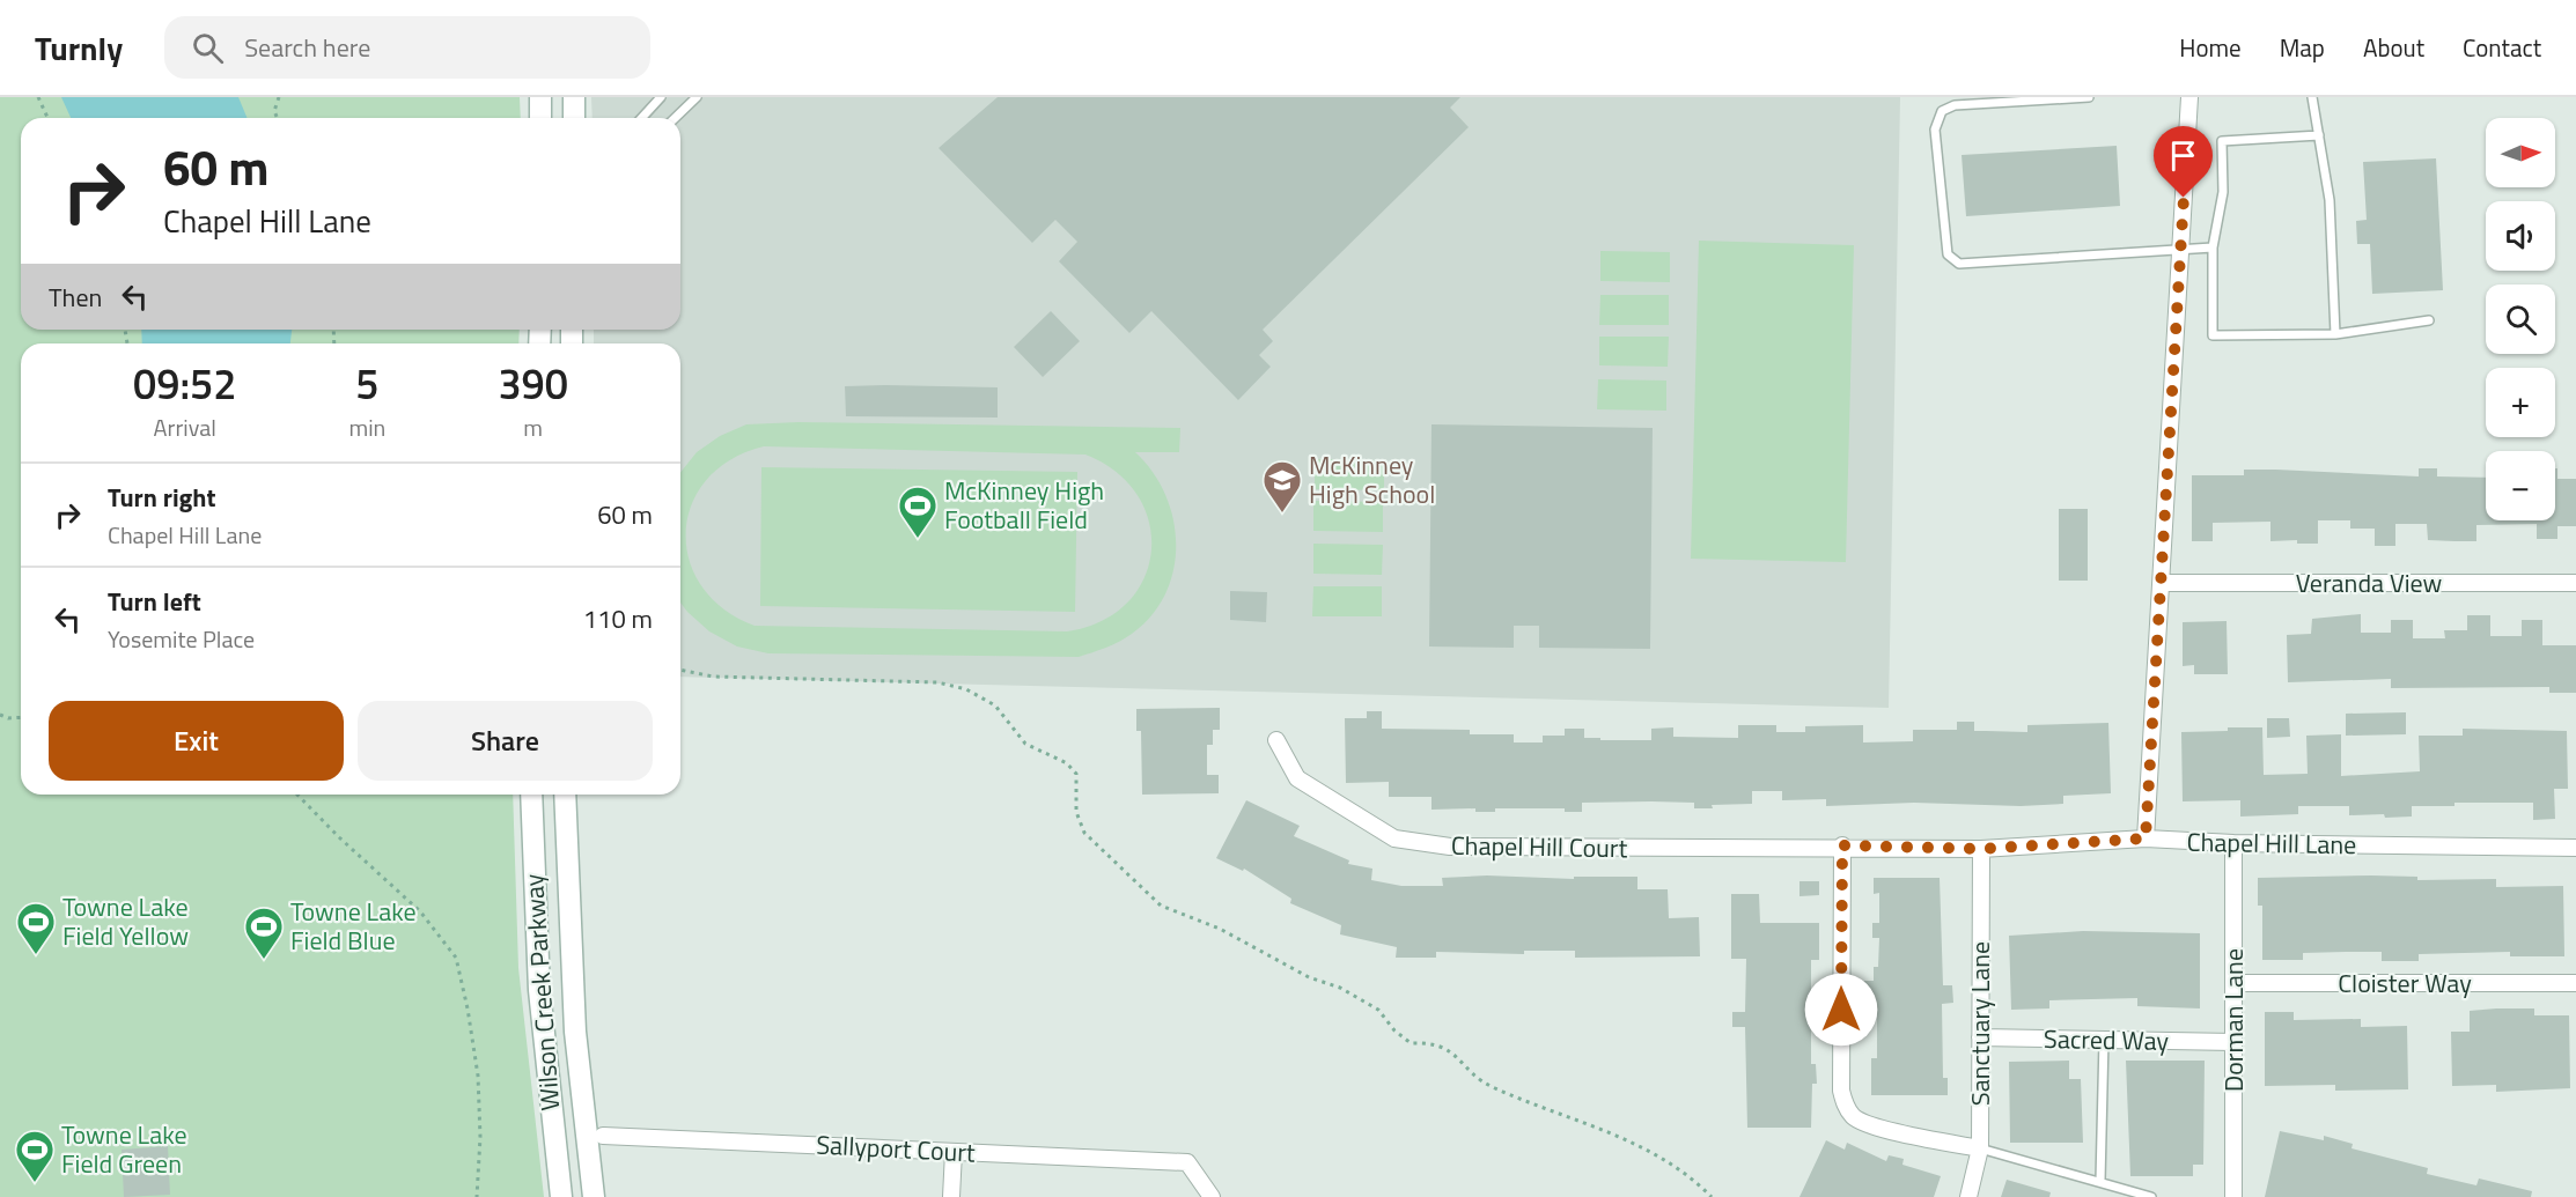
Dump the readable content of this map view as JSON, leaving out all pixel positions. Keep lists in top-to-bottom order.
{
  "streets": {
    "main road": ["Wilson Creek Parkway"],
    "street": [
      "Veranda View",
      "Chapel Hill Lane",
      "Chapel Hill Court",
      "Cloister Way",
      "Dorman Lane",
      "Sanctuary Lane",
      "Sacred Way",
      "Sallyport Court"
    ]
  },
  "crossings": [
    ["Chapel Hill Lane", "Chapel Hill Court"],
    ["Chapel Hill Lane", "Dorman Lane"],
    ["Chapel Hill Lane", "Sanctuary Lane"],
    ["Cloister Way", "Dorman Lane"],
    ["Dorman Lane", "Sacred Way"],
    ["Sanctuary Lane", "Sacred Way"]
  ],
  "places": {
    "school or university": ["McKinney High School"],
    "sports": [
      "McKinney High Football Field",
      "Towne Lake Field Yellow",
      "Towne Lake Field Blue",
      "Towne Lake Field Green"
    ]
  },
  "north": "right",
  "page": {
    "header": "Turnly",
    "search": "Search here",
    "nav": [
      "Home",
      "Map",
      "About",
      "Contact"
    ],
    "map_buttons": ["+", "−"],
    "turn": ["60 m", "Chapel Hill Lane"],
    "then": "Then",
    "eta": [
      "09:52",
      "Arrival",
      "5",
      "min",
      "390",
      "m"
    ],
    "list": [
      {
        "name": "Turn right",
        "note": "Chapel Hill Lane",
        "value": "60 m"
      },
      {
        "name": "Turn left",
        "note": "Yosemite Place",
        "value": "110 m"
      }
    ],
    "buttons": ["Exit", "Share"]
  }
}
